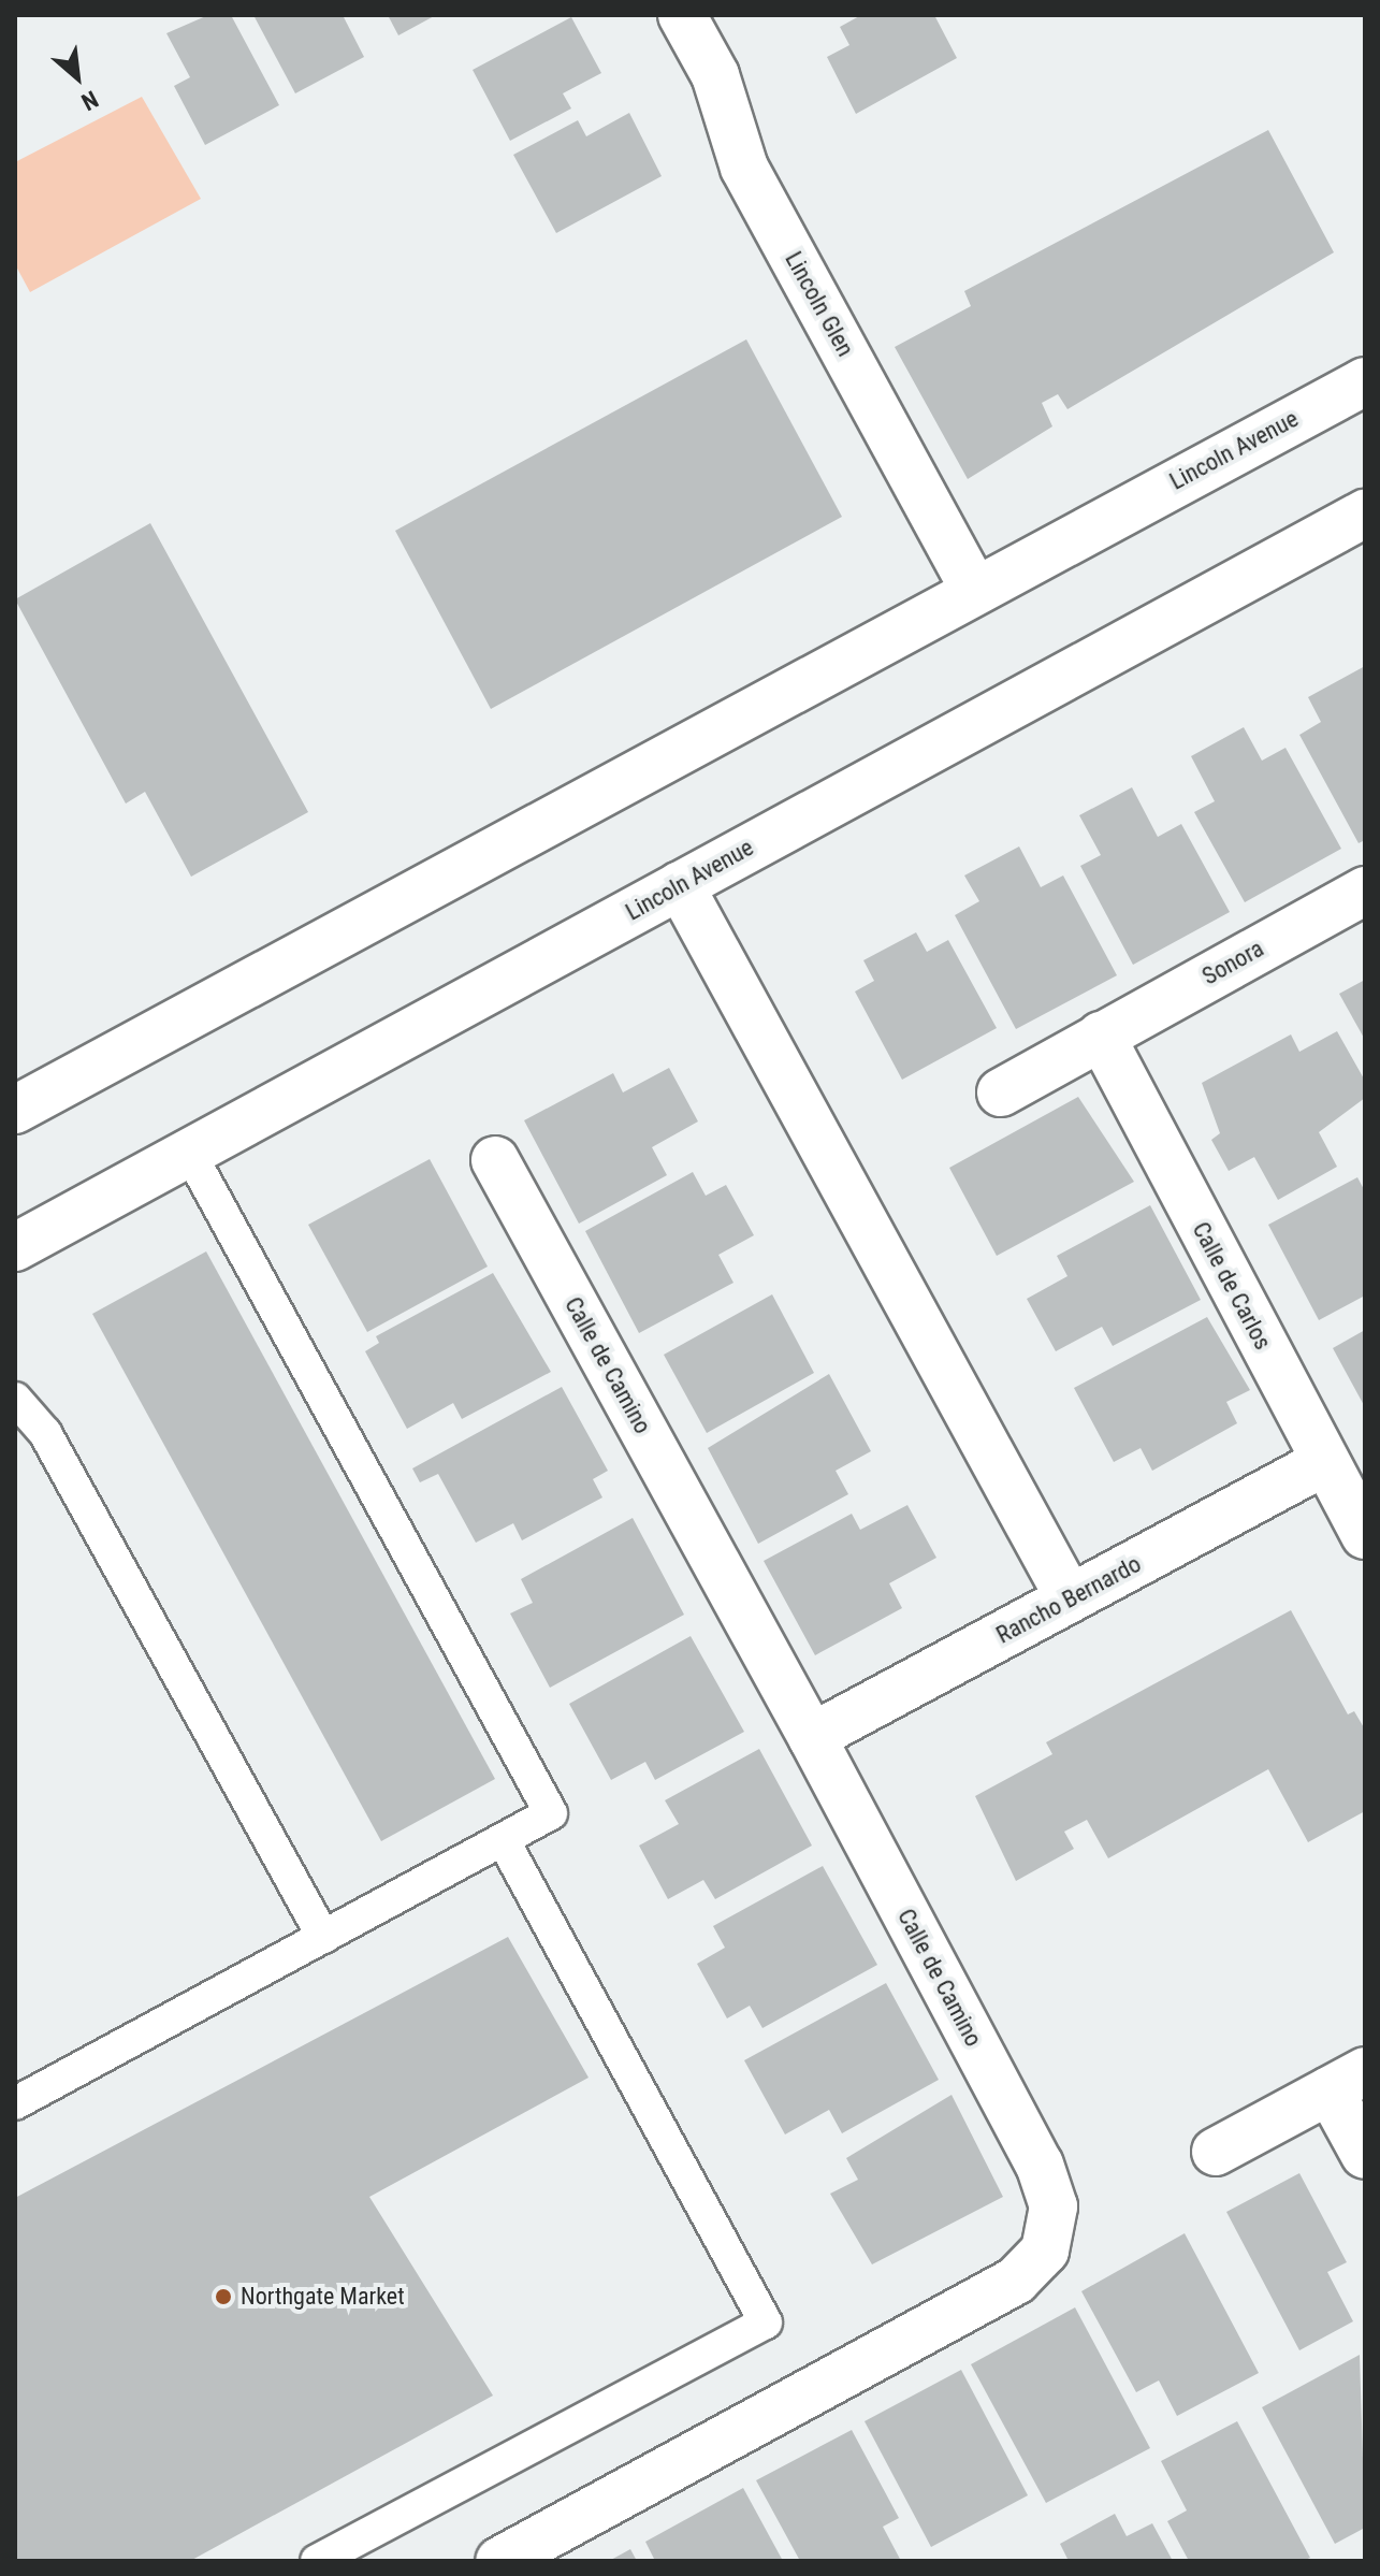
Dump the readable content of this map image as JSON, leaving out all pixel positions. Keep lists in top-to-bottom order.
{
  "streets": {
    "street": [
      "Lincoln Glen",
      "Lincoln Avenue",
      "Sonora",
      "Calle de Carlos",
      "Calle de Camino",
      "Rancho Bernardo"
    ]
  },
  "crossings": [
    ["Lincoln Glen", "Lincoln Avenue"],
    ["Sonora", "Calle de Carlos"],
    ["Calle de Carlos", "Rancho Bernardo"],
    ["Calle de Camino", "Rancho Bernardo"]
  ],
  "places": ["Northgate Market"],
  "north": "bottom right"
}
